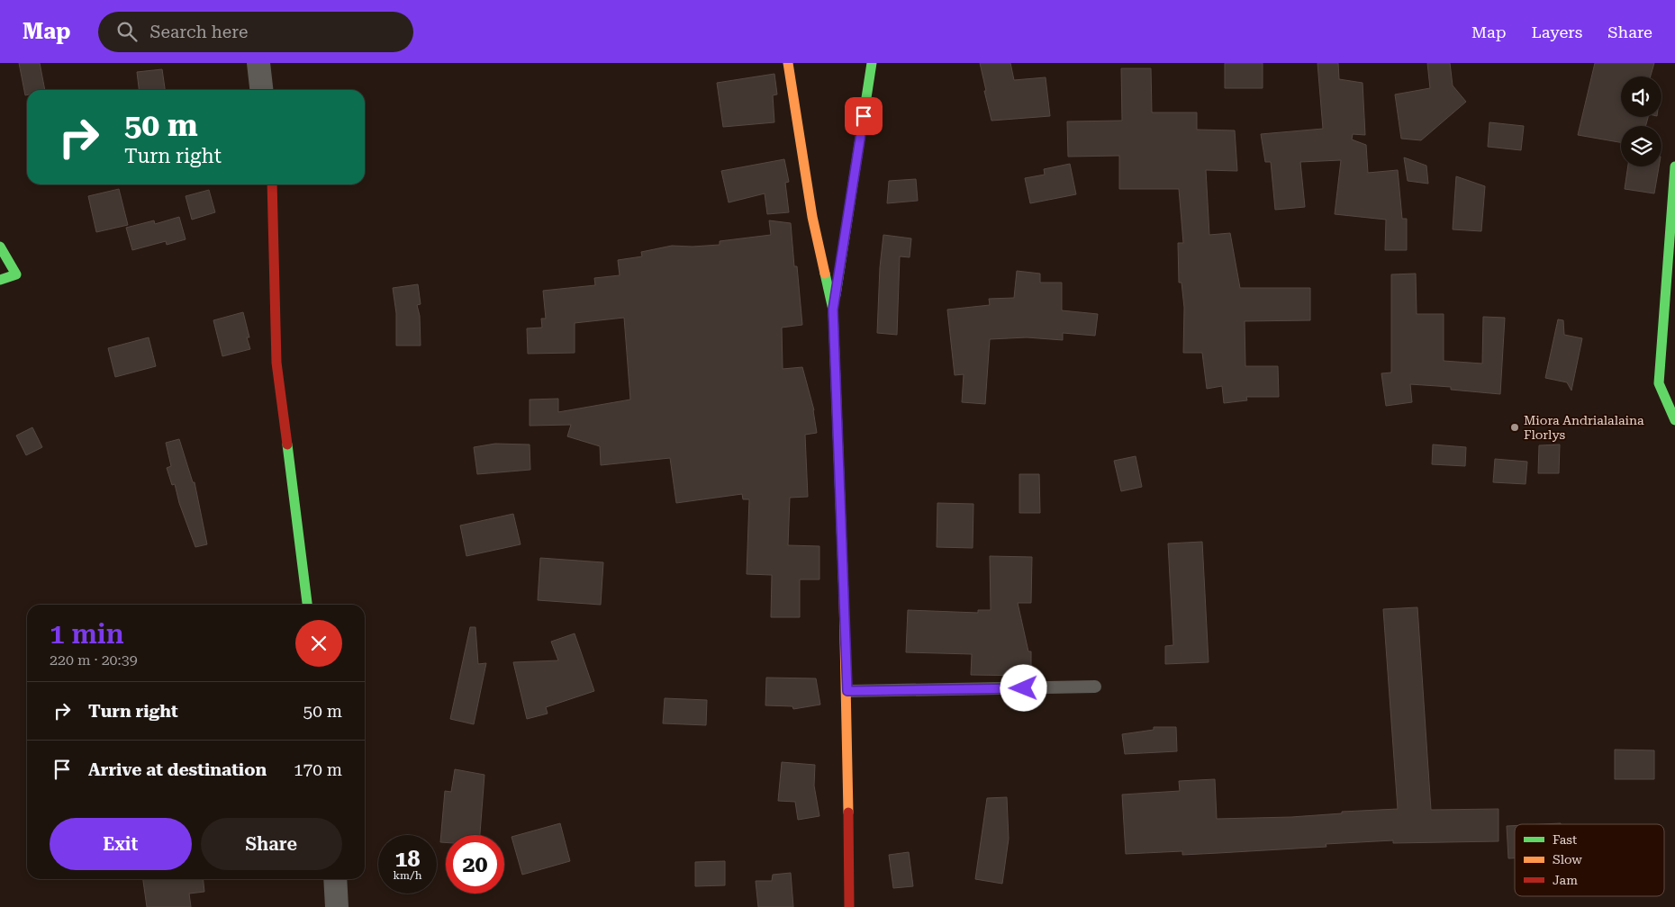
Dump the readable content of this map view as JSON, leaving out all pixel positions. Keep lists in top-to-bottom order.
{
  "places": ["Miora Andrialalaina Florlys"],
  "legend": ["Fast", "Slow", "Jam"],
  "page": {
    "header": "Map",
    "search": "Search here",
    "nav": ["Map", "Layers", "Share"],
    "turn": ["50 m", "Turn right"],
    "heading": ["1 min", "220 m · 20:39"],
    "list": [
      {
        "name": "Turn right",
        "value": "50 m"
      },
      {
        "name": "Arrive at destination",
        "value": "170 m"
      }
    ],
    "buttons": ["Exit", "Share"],
    "speed": "18 km/h",
    "limit": "20"
  }
}
